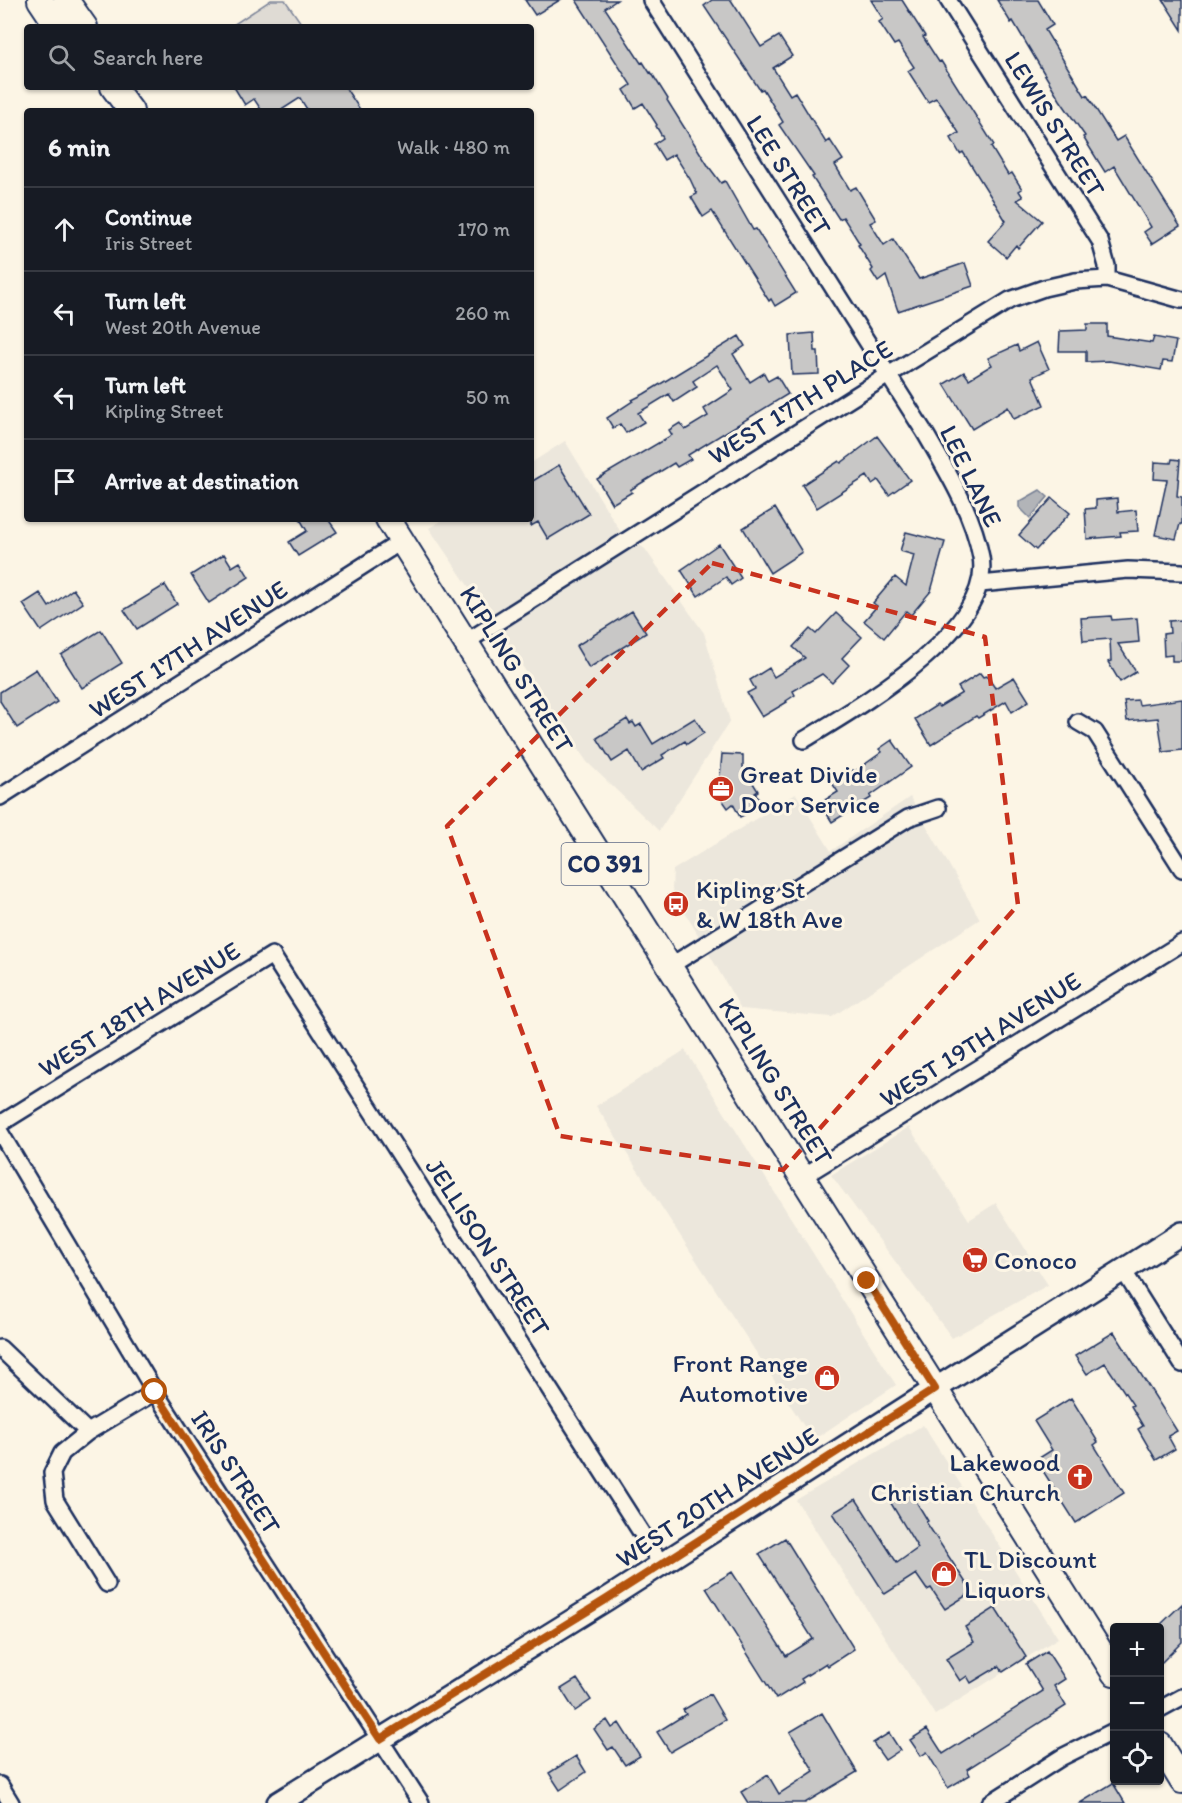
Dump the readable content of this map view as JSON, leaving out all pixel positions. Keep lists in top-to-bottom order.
{
  "streets": {
    "main road": ["KIPLING STREET", "CO 391"],
    "street": [
      "LEWIS STREET",
      "LEE STREET",
      "WEST 17TH PLACE",
      "LEE LANE",
      "WEST 17TH AVENUE",
      "WEST 18TH AVENUE",
      "WEST 19TH AVENUE",
      "JELLISON STREET",
      "IRIS STREET",
      "WEST 20TH AVENUE"
    ]
  },
  "crossings": [
    ["LEWIS STREET", "WEST 17TH PLACE"],
    ["LEE STREET", "WEST 17TH PLACE"],
    ["LEE STREET", "LEE LANE"],
    ["WEST 17TH PLACE", "LEE LANE"],
    ["WEST 17TH PLACE", "KIPLING STREET"],
    ["WEST 17TH AVENUE", "KIPLING STREET"],
    ["KIPLING STREET", "WEST 19TH AVENUE"],
    ["KIPLING STREET", "WEST 20TH AVENUE"],
    ["WEST 18TH AVENUE", "JELLISON STREET"],
    ["JELLISON STREET", "WEST 20TH AVENUE"],
    ["IRIS STREET", "WEST 20TH AVENUE"]
  ],
  "places": {
    "office": ["Great Divide Door Service"],
    "bus stop": ["Kipling St & W 18th Ave"],
    "supermarket": ["Conoco"],
    "shop": ["Front Range Automotive", "TL Discount Liquors"],
    "church": ["Lakewood Christian Church"]
  },
  "page": {
    "search": "Search here",
    "heading": ["6 min", "Walk · 480 m"],
    "list": [
      ["Continue", "Iris Street", "170 m"],
      ["Turn left", "West 20th Avenue", "260 m"],
      ["Turn left", "Kipling Street", "50 m"],
      "Arrive at destination"
    ],
    "map_buttons": ["+", "−"]
  }
}
